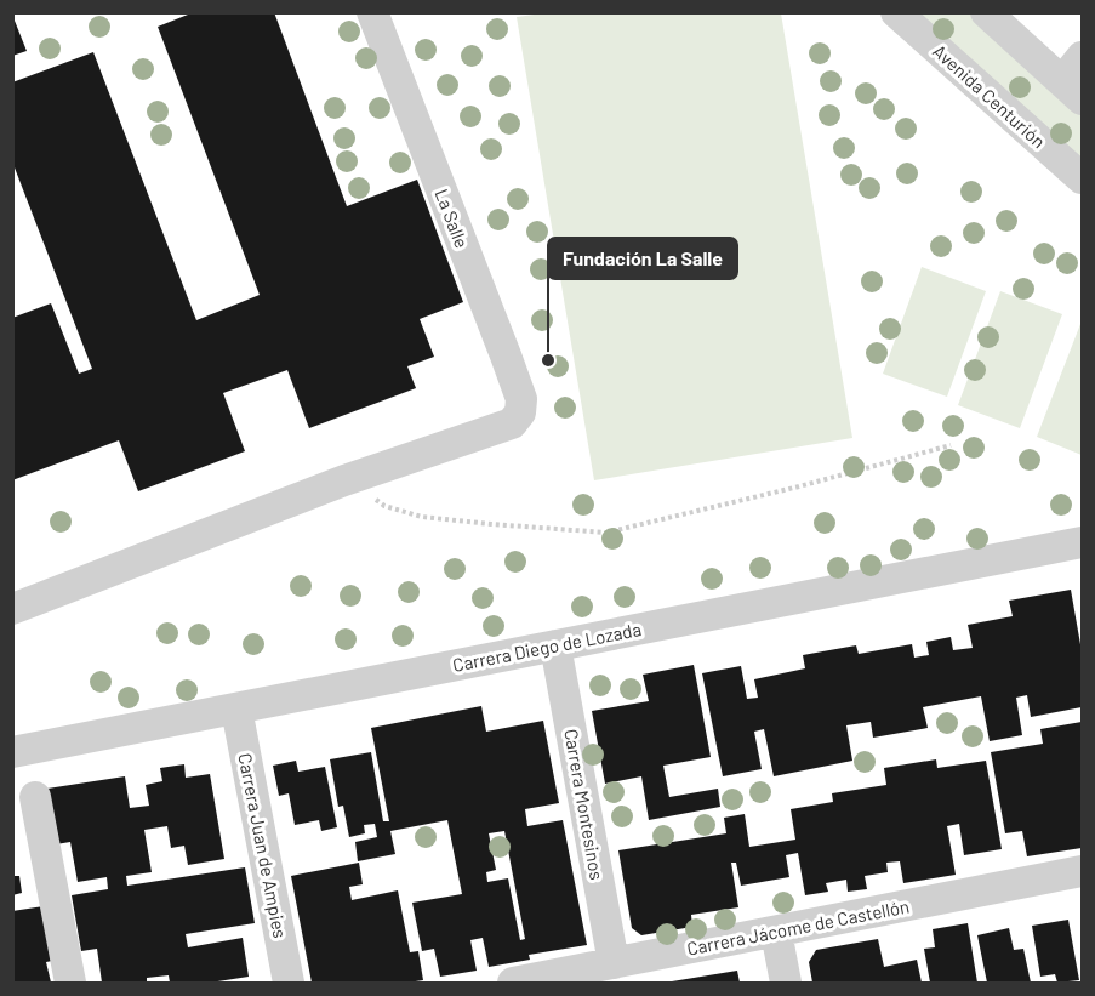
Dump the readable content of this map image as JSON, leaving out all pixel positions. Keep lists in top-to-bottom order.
{
  "streets": {
    "street": [
      "Avenida Centurión",
      "La Salle",
      "Carrera Diego de Lozada",
      "Carrera Montesinos",
      "Carrera Juan de Ampies",
      "Carrera Jácome de Castellón"
    ]
  },
  "crossings": [
    ["Carrera Diego de Lozada", "Carrera Montesinos"],
    ["Carrera Diego de Lozada", "Carrera Juan de Ampies"],
    ["Carrera Montesinos", "Carrera Jácome de Castellón"]
  ],
  "places": ["Fundación La Salle"]
}
